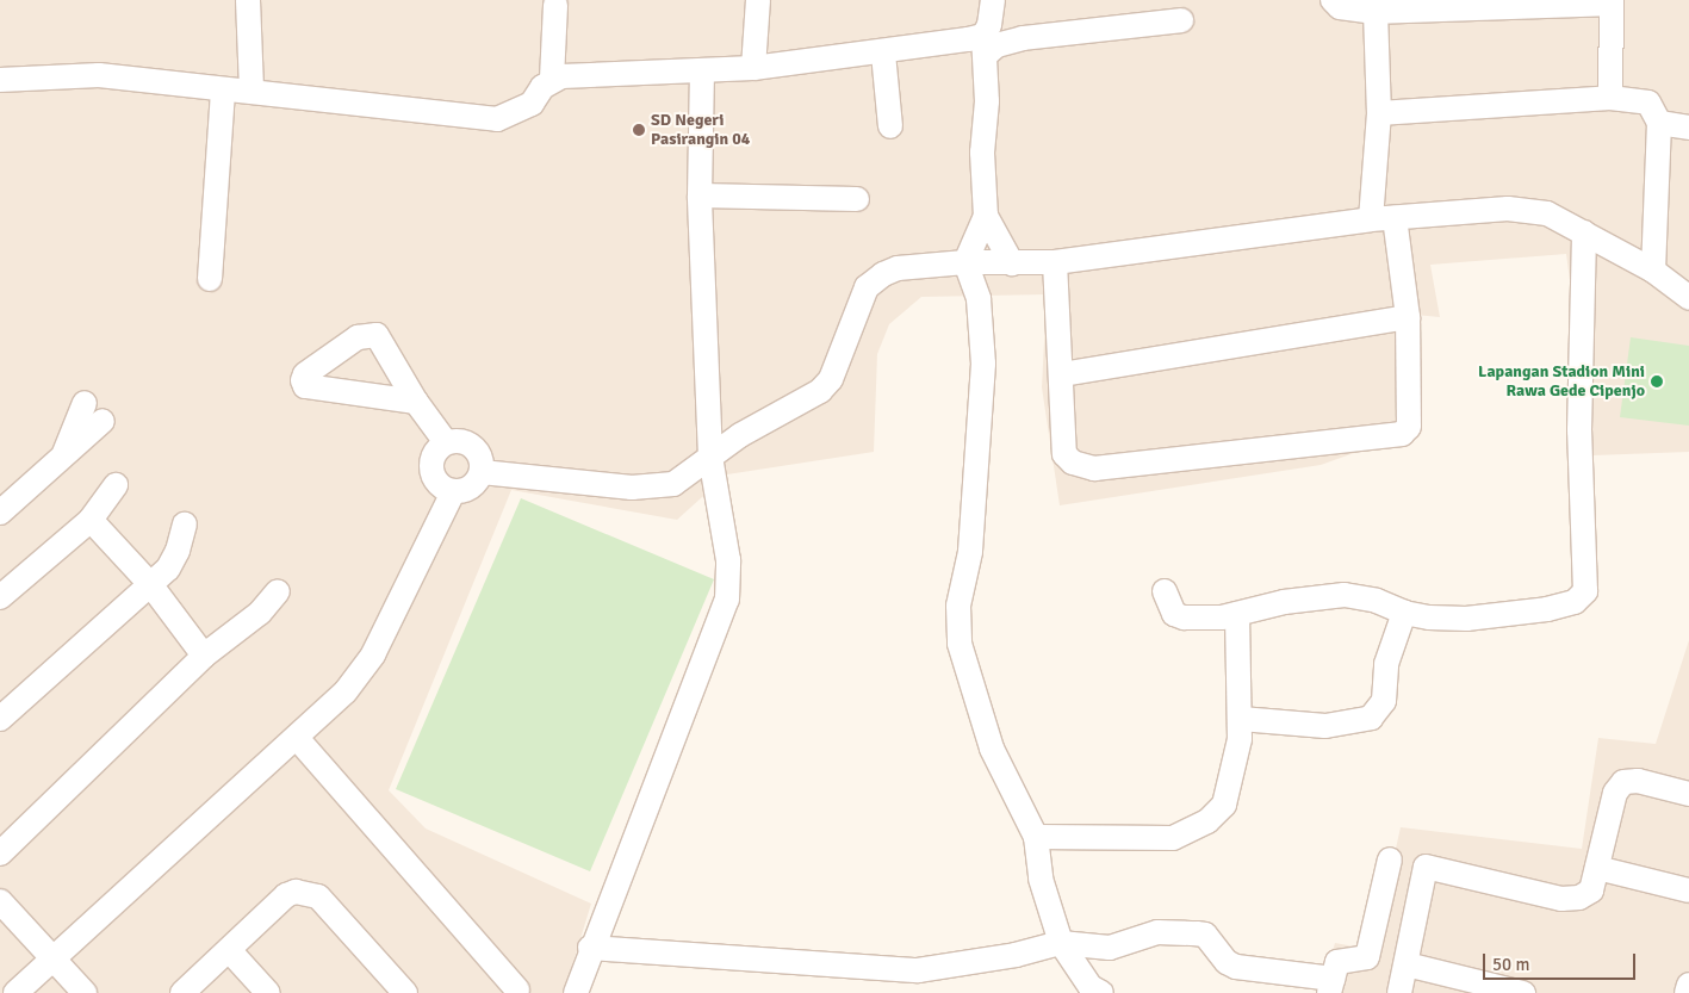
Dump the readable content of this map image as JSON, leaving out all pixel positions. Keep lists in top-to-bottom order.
{
  "places": ["SD Negeri Pasirangin 04", "Lapangan Stadion Mini Rawa Gede Cipenjo"],
  "scale_bar": "50 m"
}
